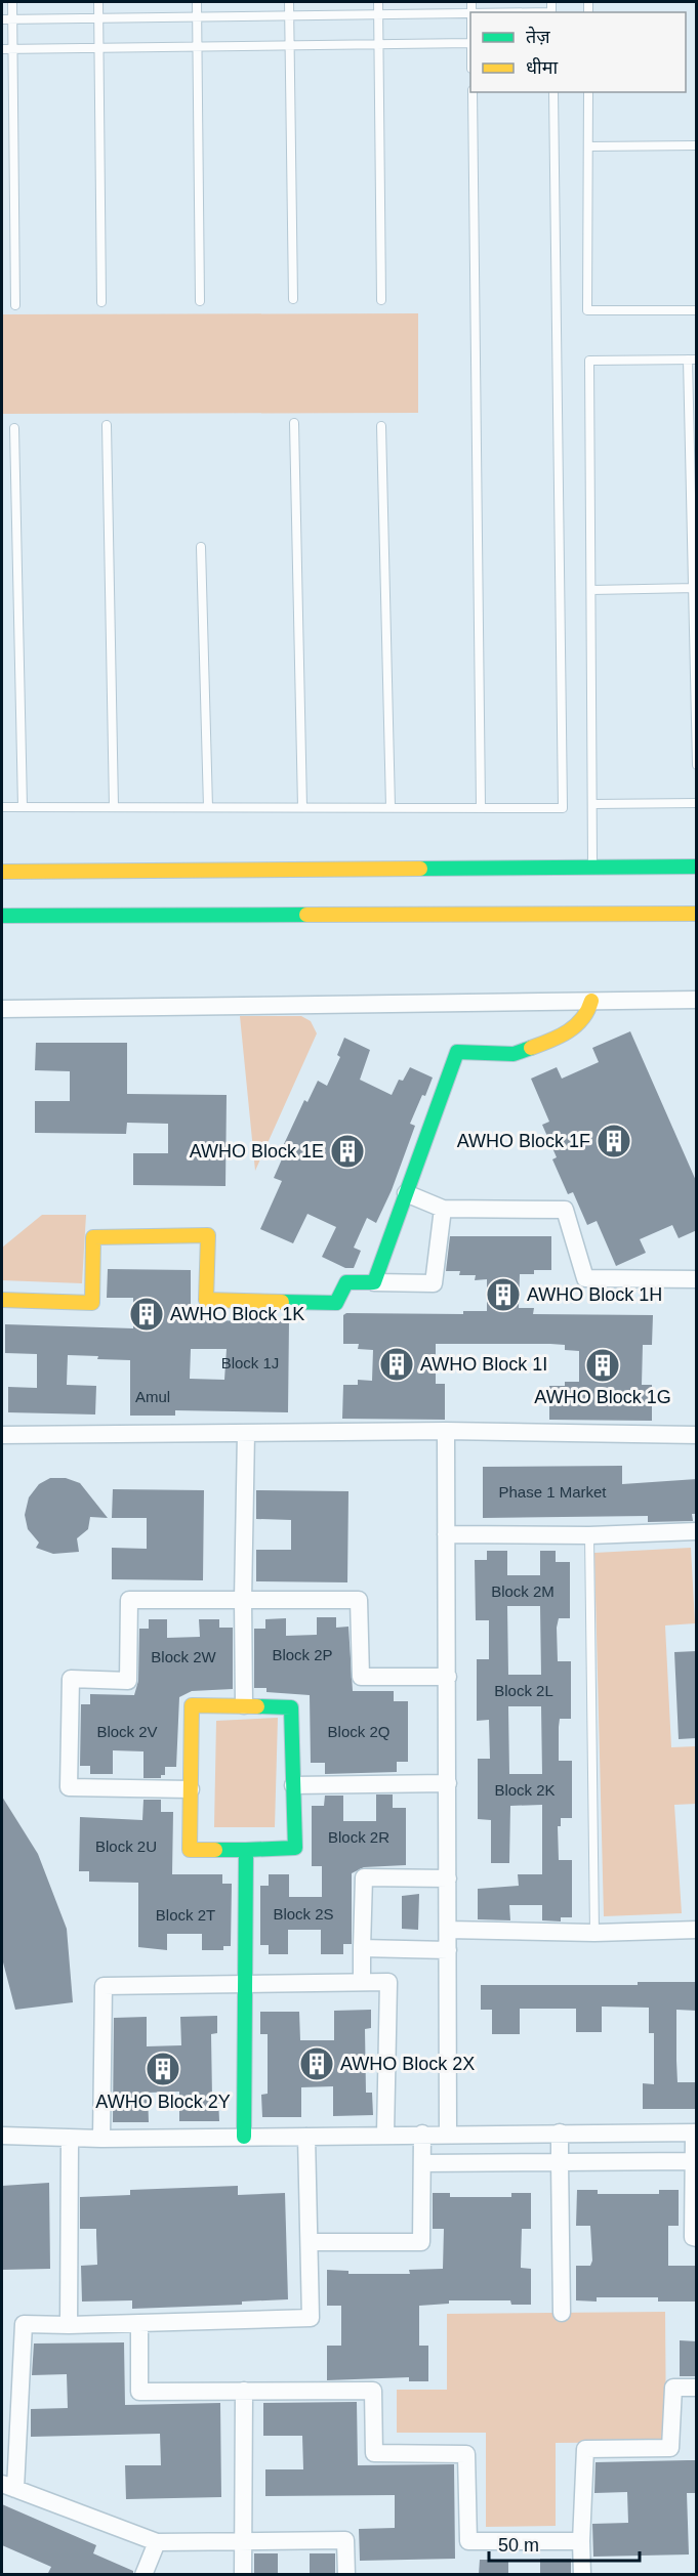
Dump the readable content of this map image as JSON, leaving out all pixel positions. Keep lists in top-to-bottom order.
{
  "places": {
    "building": [
      "AWHO Block 1F",
      "AWHO Block 1E",
      "AWHO Block 1H",
      "AWHO Block 1K",
      "AWHO Block 1I",
      "AWHO Block 1G",
      "AWHO Block 2X",
      "AWHO Block 2Y"
    ]
  },
  "house_numbers": [
    "Block 1J",
    "Amul",
    "Phase 1 Market",
    "Block 2M",
    "Block 2P",
    "Block 2W",
    "Block 2L",
    "Block 2V",
    "Block 2Q",
    "Block 2K",
    "Block 2R",
    "Block 2U",
    "Block 2S",
    "Block 2T"
  ],
  "legend": ["तेज़", "धीमा"],
  "scale_bar": "50 m"
}
